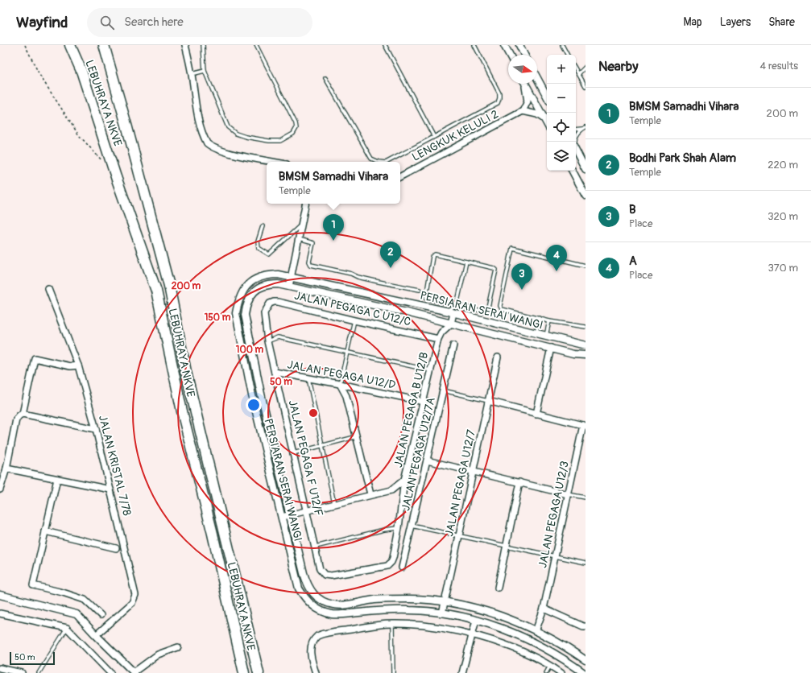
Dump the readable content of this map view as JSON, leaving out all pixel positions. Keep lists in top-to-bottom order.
{
  "streets": {
    "highway": ["LEBUHRAYA NKVE"],
    "street": [
      "LENGKUK KELULI 2",
      "JALAN PEGAGA C U12/C",
      "PERSIARAN SERAI WANGI",
      "JALAN PEGAGA U12/D",
      "JALAN PEGAGA B U12/B",
      "JALAN PEGAGA U12/7A",
      "JALAN PEGAGA F U12/F",
      "JALAN KRISTAL 7/78",
      "JALAN PEGAGA U12/7",
      "JALAN PEGAGA U12/3"
    ]
  },
  "crossings": [
    ["JALAN PEGAGA C U12/C", "JALAN PEGAGA B U12/B"],
    ["JALAN PEGAGA C U12/C", "JALAN PEGAGA F U12/F"],
    ["PERSIARAN SERAI WANGI", "JALAN PEGAGA B U12/B"],
    ["PERSIARAN SERAI WANGI", "JALAN PEGAGA U12/7"],
    ["PERSIARAN SERAI WANGI", "JALAN PEGAGA U12/3"],
    ["JALAN PEGAGA U12/D", "JALAN PEGAGA B U12/B"],
    ["JALAN PEGAGA U12/D", "JALAN PEGAGA F U12/F"],
    ["JALAN PEGAGA B U12/B", "JALAN PEGAGA F U12/F"]
  ],
  "scale_bar": "50 m",
  "north": "right",
  "page": {
    "header": "Wayfind",
    "search": "Search here",
    "nav": ["Map", "Layers", "Share"],
    "heading": ["Nearby", "4 results"],
    "map_buttons": ["+", "−"],
    "list": [
      {
        "mark": "1",
        "name": "BMSM Samadhi Vihara",
        "note": "Temple",
        "value": "200 m"
      },
      {
        "mark": "2",
        "name": "Bodhi Park Shah Alam",
        "note": "Temple",
        "value": "220 m"
      },
      {
        "mark": "3",
        "name": "B",
        "note": "Place",
        "value": "320 m"
      },
      {
        "mark": "4",
        "name": "A",
        "note": "Place",
        "value": "370 m"
      }
    ],
    "popup": ["BMSM Samadhi Vihara", "Temple"],
    "pins": [
      "1",
      "2",
      "4",
      "3"
    ],
    "scale": "50 m"
  },
  "rings": [
    "200 m",
    "150 m",
    "100 m",
    "50 m"
  ]
}
